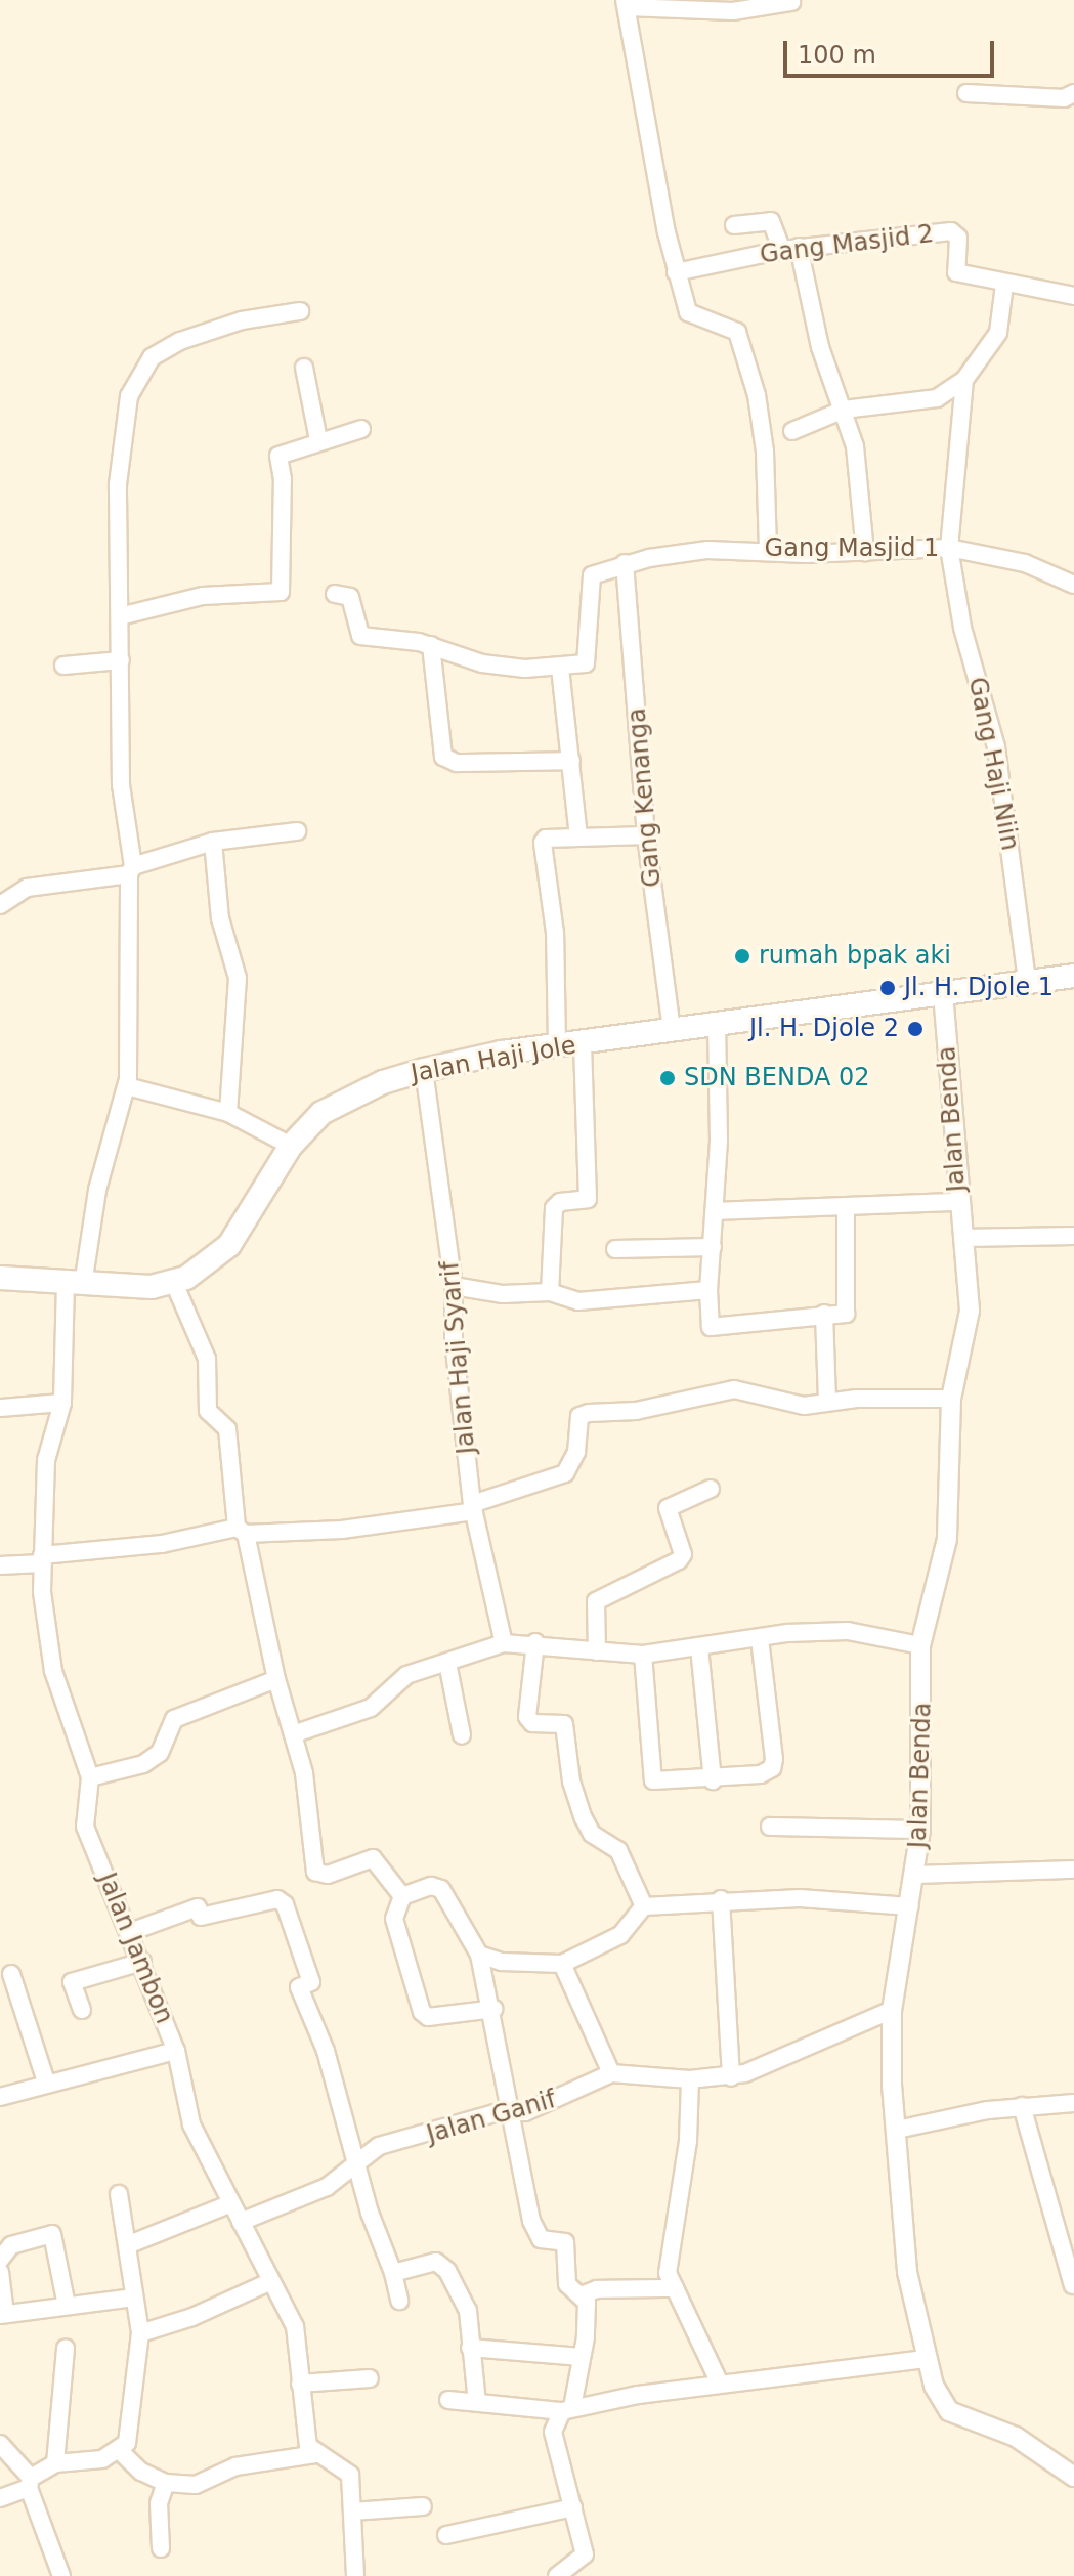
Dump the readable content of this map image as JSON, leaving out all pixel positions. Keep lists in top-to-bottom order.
{
  "streets": {
    "main road": ["Jalan Haji Jole"],
    "street": [
      "Gang Masjid 2",
      "Gang Masjid 1",
      "Gang Haji Niin",
      "Gang Kenanga",
      "Jalan Benda",
      "Jalan Haji Syarif",
      "Jalan Jambon",
      "Jalan Ganif"
    ]
  },
  "crossings": [
    ["Gang Masjid 1", "Gang Haji Niin"],
    ["Gang Masjid 1", "Gang Kenanga"],
    ["Gang Haji Niin", "Jalan Haji Jole"],
    ["Gang Kenanga", "Jalan Haji Jole"],
    ["Jalan Haji Jole", "Jalan Benda"],
    ["Jalan Haji Jole", "Jalan Haji Syarif"],
    ["Jalan Haji Jole", "Jalan Jambon"],
    ["Jalan Jambon", "Jalan Ganif"]
  ],
  "places": [
    "rumah bpak aki",
    "Jl. H. Djole 1",
    "Jl. H. Djole 2",
    "SDN BENDA 02"
  ],
  "scale_bar": "100 m"
}
